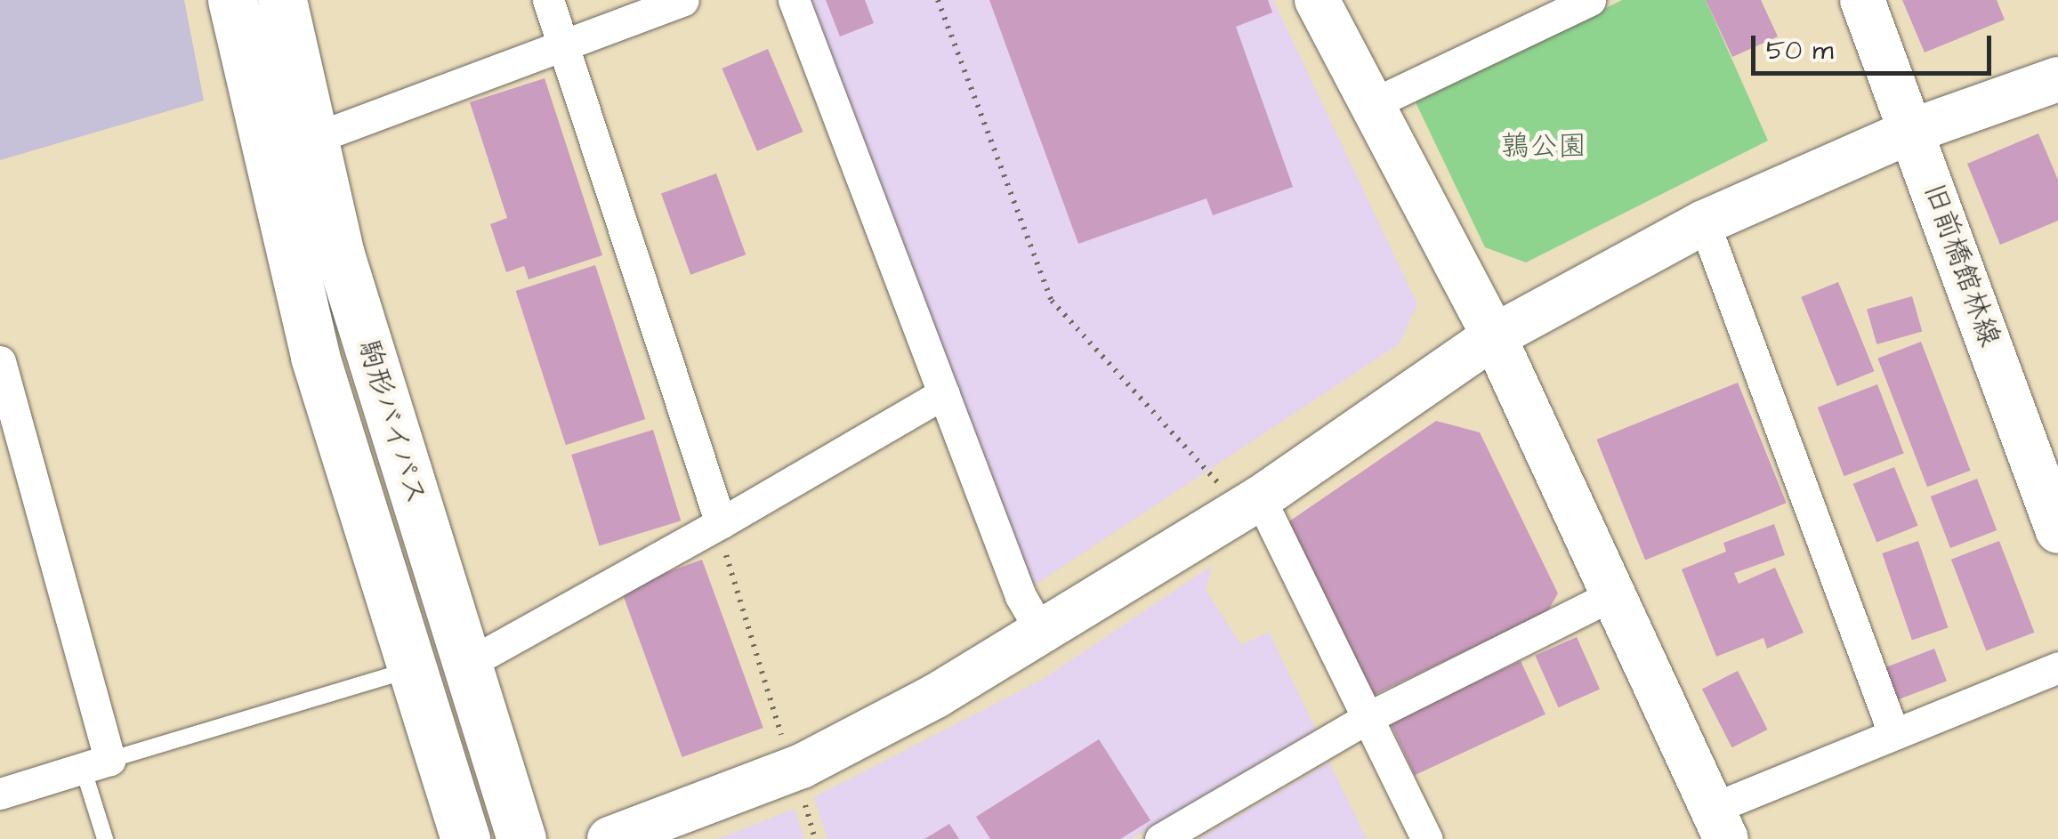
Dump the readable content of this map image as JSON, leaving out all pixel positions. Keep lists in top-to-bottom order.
{
  "streets": {
    "main road": ["駒形バイパス"],
    "street": ["旧前橋館林線"]
  },
  "parks": ["鶉公園"],
  "scale_bar": "50 m"
}
